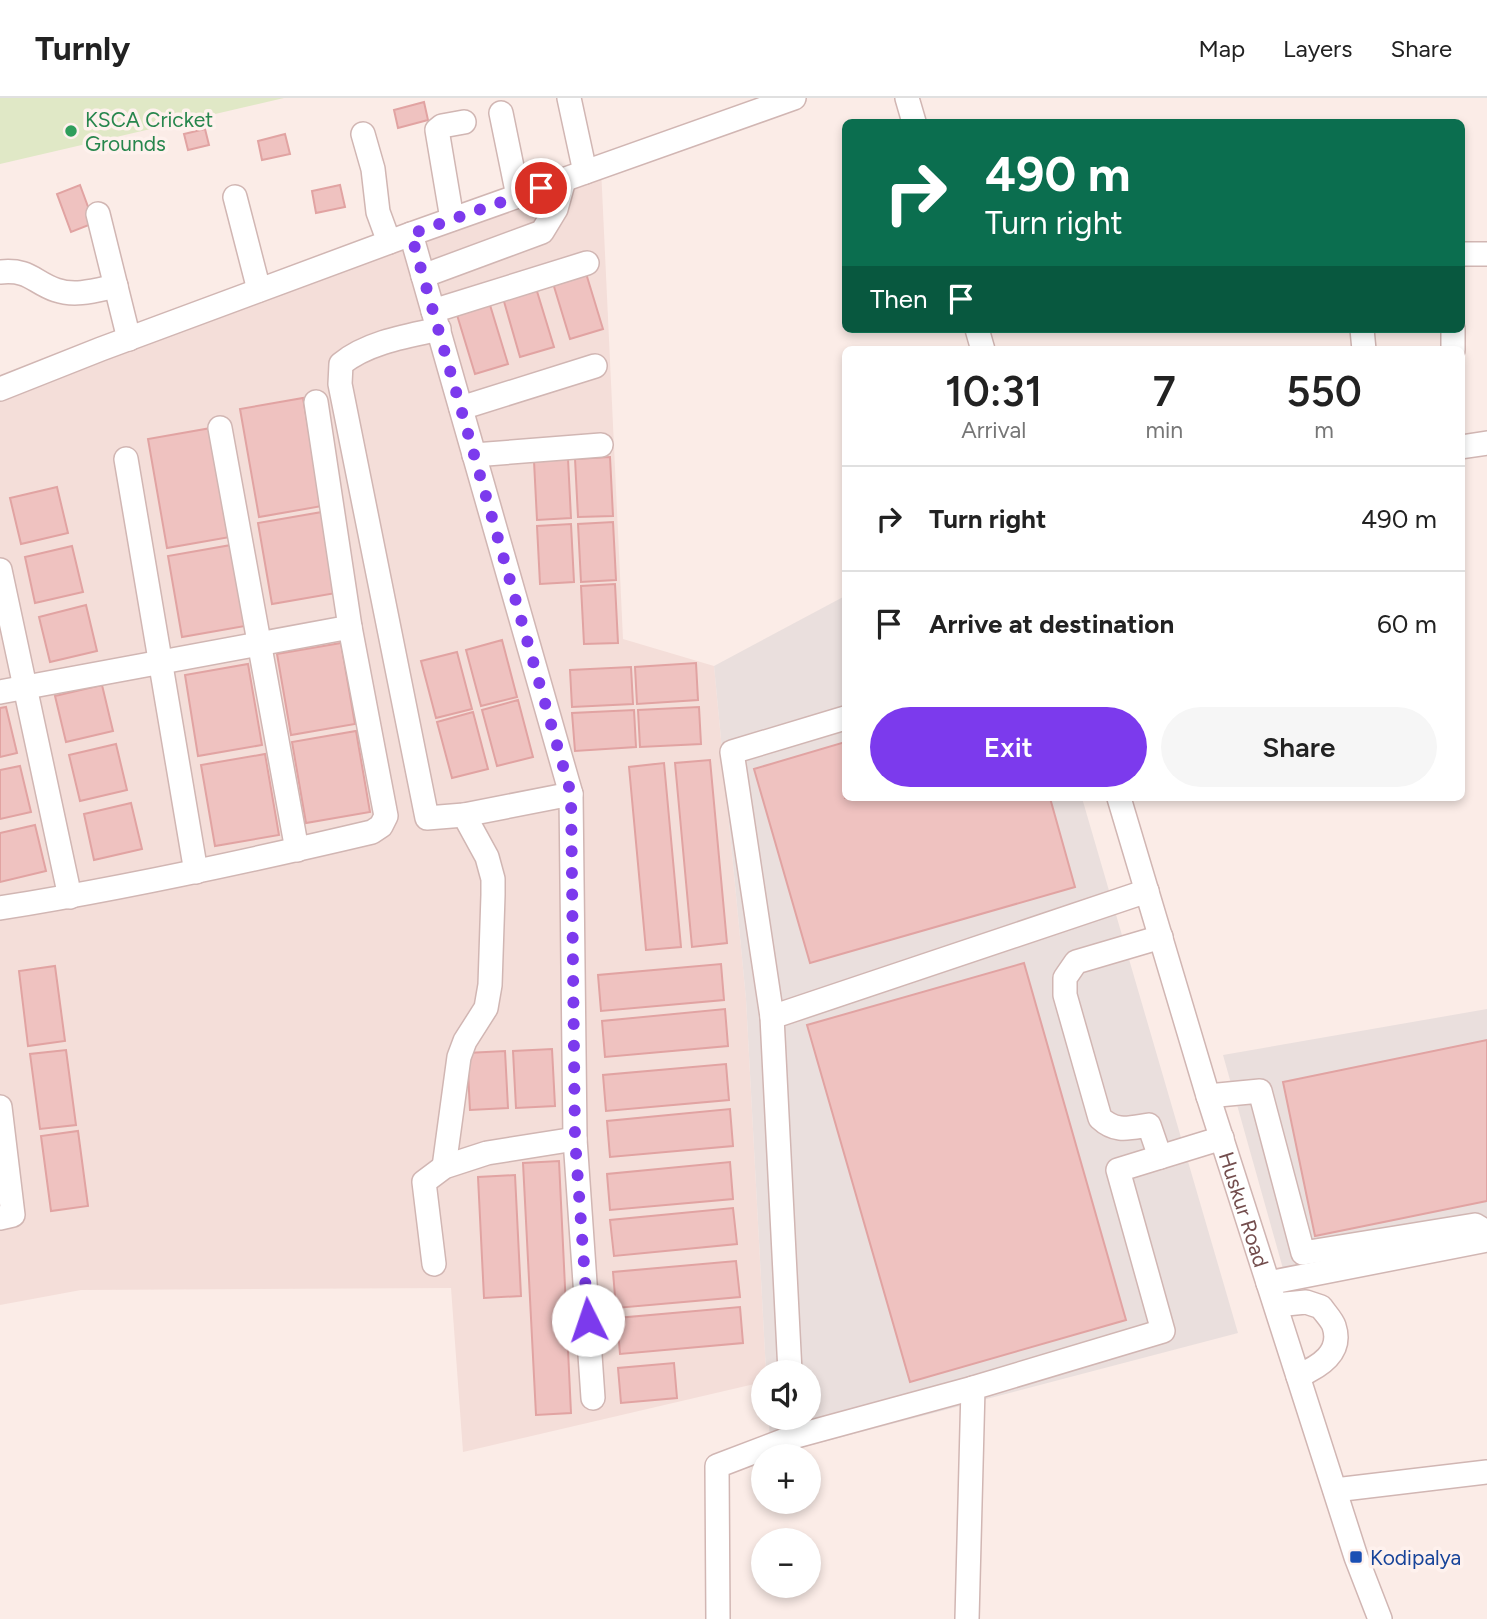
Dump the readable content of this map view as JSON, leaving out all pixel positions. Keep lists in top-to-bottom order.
{
  "streets": {
    "street": ["Huskur Road"]
  },
  "places": {
    "other": ["KSCA Cricket Grounds"],
    "transit": ["Kodipalya"]
  },
  "page": {
    "header": "Turnly",
    "nav": ["Map", "Layers", "Share"],
    "turn": ["490 m", "Turn right"],
    "then": "Then",
    "eta": [
      "10:31",
      "Arrival",
      "7",
      "min",
      "550",
      "m"
    ],
    "list": [
      {
        "name": "Turn right",
        "value": "490 m"
      },
      {
        "name": "Arrive at destination",
        "value": "60 m"
      }
    ],
    "buttons": ["Exit", "Share"],
    "map_buttons": ["+", "−"]
  }
}
